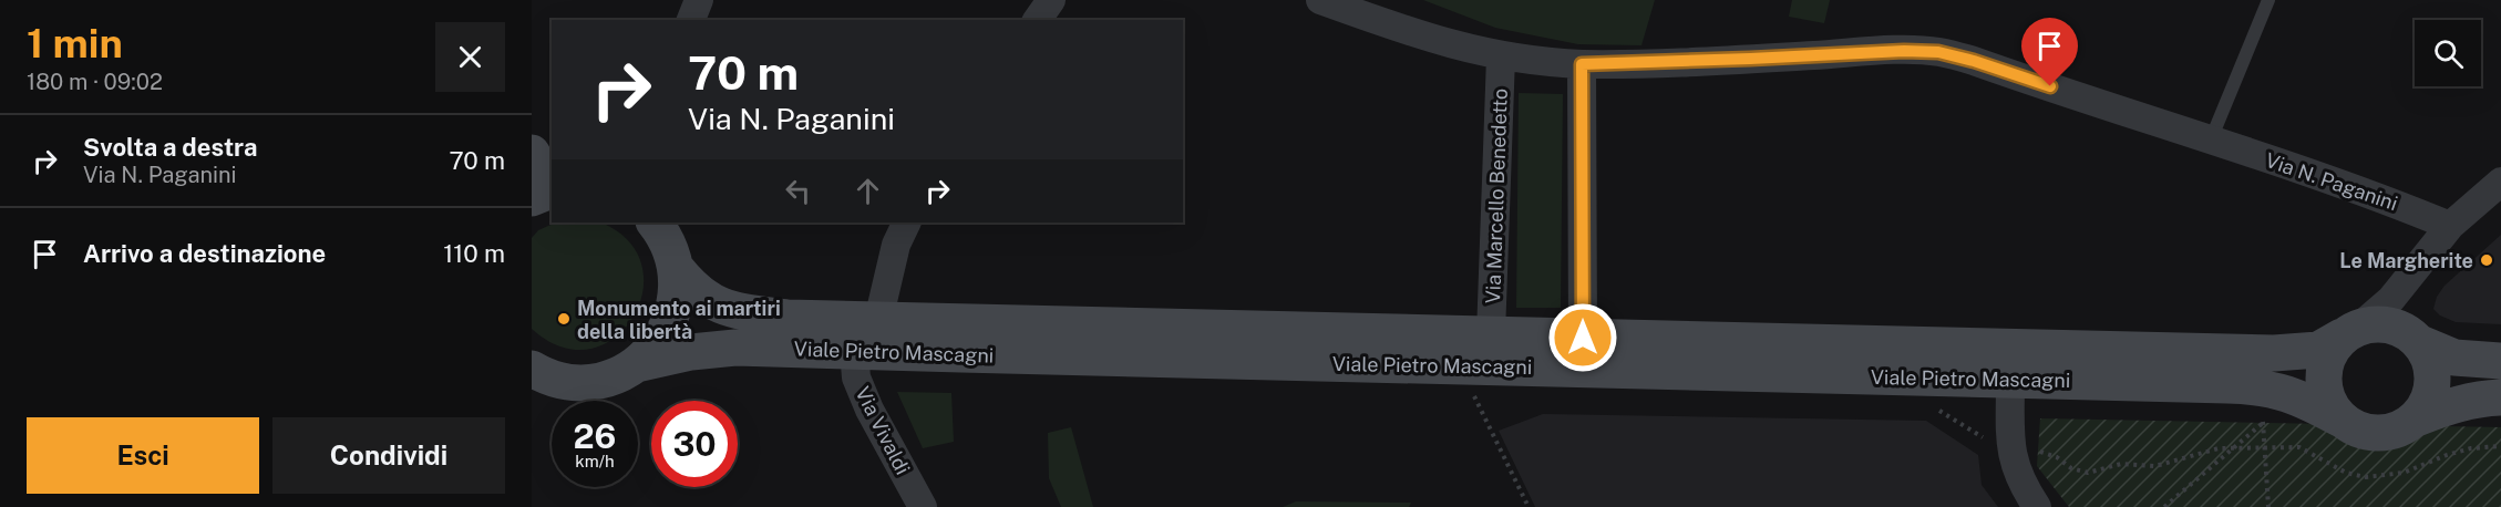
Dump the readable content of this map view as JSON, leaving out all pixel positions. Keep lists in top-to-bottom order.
{
  "streets": {
    "main road": ["Viale Pietro Mascagni"],
    "street": ["Via N. Paganini", "Via Marcello Benedetto", "Via Vivaldi"]
  },
  "crossings": [
    ["Via N. Paganini", "Via Marcello Benedetto"],
    ["Via Marcello Benedetto", "Viale Pietro Mascagni"],
    ["Viale Pietro Mascagni", "Via Vivaldi"]
  ],
  "places": ["Le Margherite", "Monumento ai martiri della libertà"],
  "page": {
    "heading": ["1 min", "180 m · 09:02"],
    "turn": ["70 m", "Via N. Paganini"],
    "list": [
      {
        "name": "Svolta a destra",
        "note": "Via N. Paganini",
        "value": "70 m"
      },
      {
        "name": "Arrivo a destinazione",
        "value": "110 m"
      }
    ],
    "speed": "26 km/h",
    "limit": "30",
    "buttons": ["Esci", "Condividi"]
  }
}
